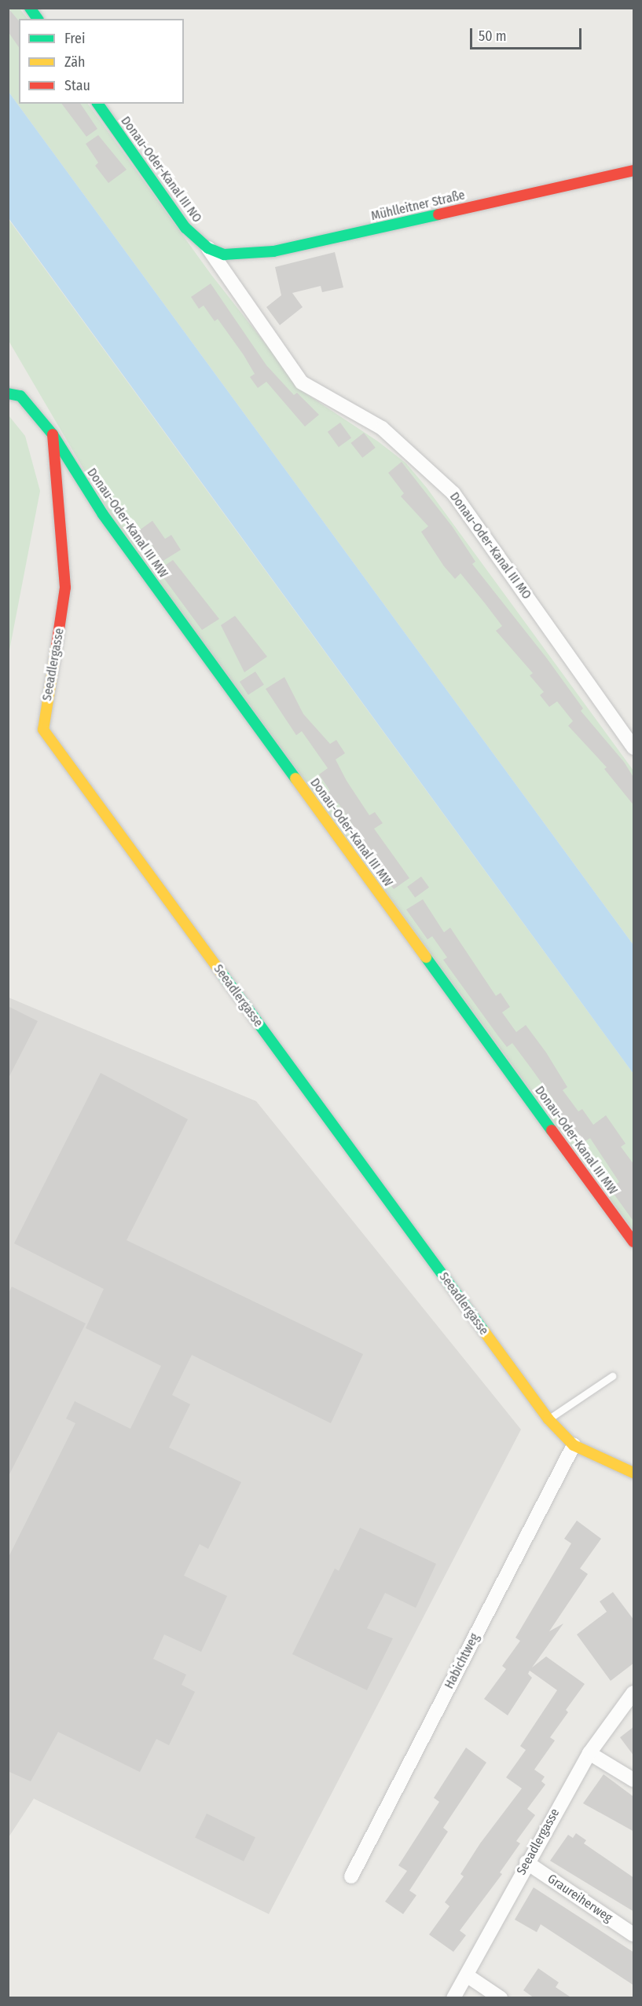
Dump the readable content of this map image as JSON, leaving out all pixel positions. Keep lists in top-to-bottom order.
{
  "streets": {
    "street": [
      "Donau-Oder-Kanal III NO",
      "Mühlleitner Straße",
      "Donau-Oder-Kanal III MW",
      "Donau-Oder-Kanal III MO",
      "Seeadlergasse",
      "Habichtweg",
      "Graureiherweg"
    ]
  },
  "crossings": [
    ["Donau-Oder-Kanal III NO", "Mühlleitner Straße"],
    ["Donau-Oder-Kanal III NO", "Donau-Oder-Kanal III MO"],
    ["Mühlleitner Straße", "Donau-Oder-Kanal III MO"],
    ["Donau-Oder-Kanal III MW", "Seeadlergasse"],
    ["Seeadlergasse", "Habichtweg"],
    ["Seeadlergasse", "Graureiherweg"]
  ],
  "legend": ["Frei", "Zäh", "Stau"],
  "scale_bar": "50 m"
}
